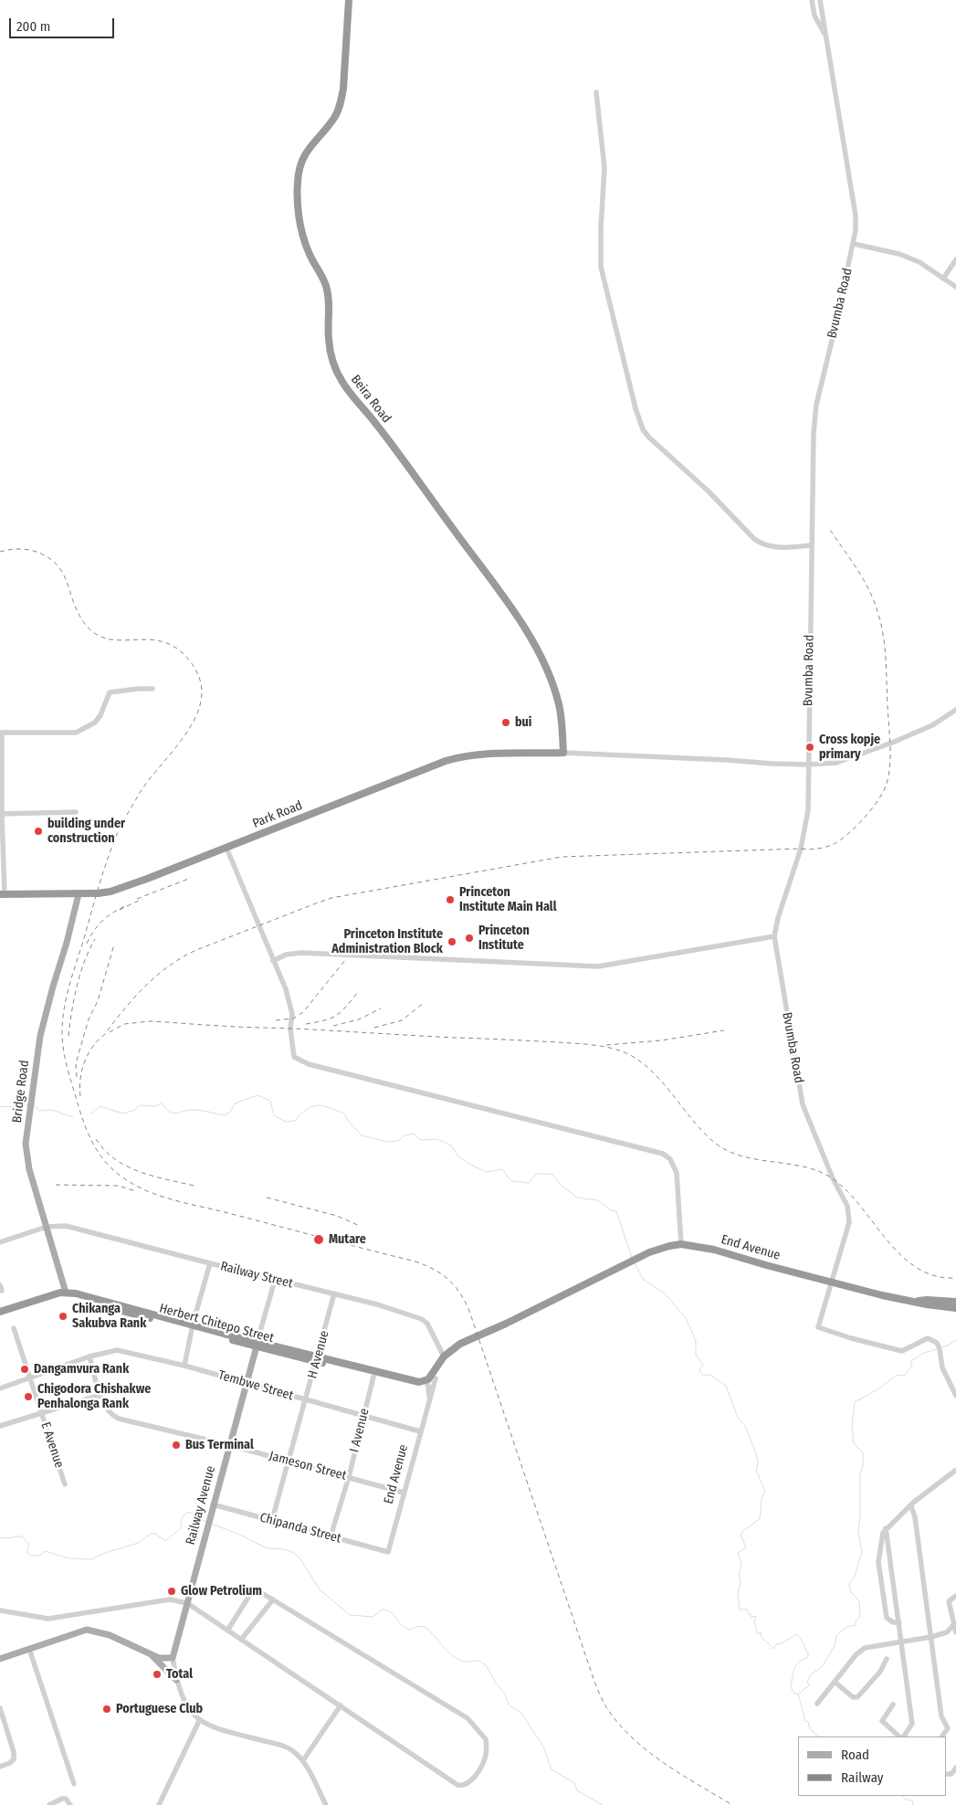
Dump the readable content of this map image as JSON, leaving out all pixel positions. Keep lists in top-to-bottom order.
{
  "streets": {
    "highway": [
      "Beira Road",
      "Park Road",
      "End Avenue",
      "Herbert Chitepo Street"
    ],
    "main road": ["Bridge Road", "Railway Avenue"],
    "street": [
      "Bvumba Road",
      "Railway Street",
      "H Avenue",
      "Tembwe Street",
      "I Avenue",
      "E Avenue",
      "Jameson Street",
      "Chipanda Street"
    ]
  },
  "crossings": [
    ["Bvumba Road", "End Avenue"],
    ["Beira Road", "Park Road"],
    ["Park Road", "Bridge Road"],
    ["Bridge Road", "Railway Street"],
    ["Bridge Road", "Herbert Chitepo Street"],
    ["End Avenue", "Railway Street"],
    ["End Avenue", "Herbert Chitepo Street"],
    ["End Avenue", "Tembwe Street"],
    ["End Avenue", "Jameson Street"],
    ["End Avenue", "Chipanda Street"],
    ["Railway Street", "H Avenue"],
    ["Railway Street", "Railway Avenue"],
    ["Herbert Chitepo Street", "H Avenue"],
    ["Herbert Chitepo Street", "I Avenue"],
    ["Herbert Chitepo Street", "Railway Avenue"],
    ["H Avenue", "Tembwe Street"],
    ["H Avenue", "Jameson Street"],
    ["H Avenue", "Chipanda Street"],
    ["Tembwe Street", "I Avenue"],
    ["Tembwe Street", "E Avenue"],
    ["Tembwe Street", "Railway Avenue"],
    ["I Avenue", "Jameson Street"],
    ["I Avenue", "Chipanda Street"],
    ["Jameson Street", "Railway Avenue"],
    ["Railway Avenue", "Chipanda Street"]
  ],
  "places": [
    "bui",
    "Cross kopje primary",
    "building under construction",
    "Princeton Institute Main Hall",
    "Princeton Institute",
    "Princeton Institute Administration Block",
    "Mutare",
    "Chikanga Sakubva Rank",
    "Dangamvura Rank",
    "Chigodora Chishakwe Penhalonga Rank",
    "Bus Terminal",
    "Glow Petrolium",
    "Total",
    "Portuguese Club"
  ],
  "legend": ["Road", "Railway"],
  "scale_bar": "200 m"
}
